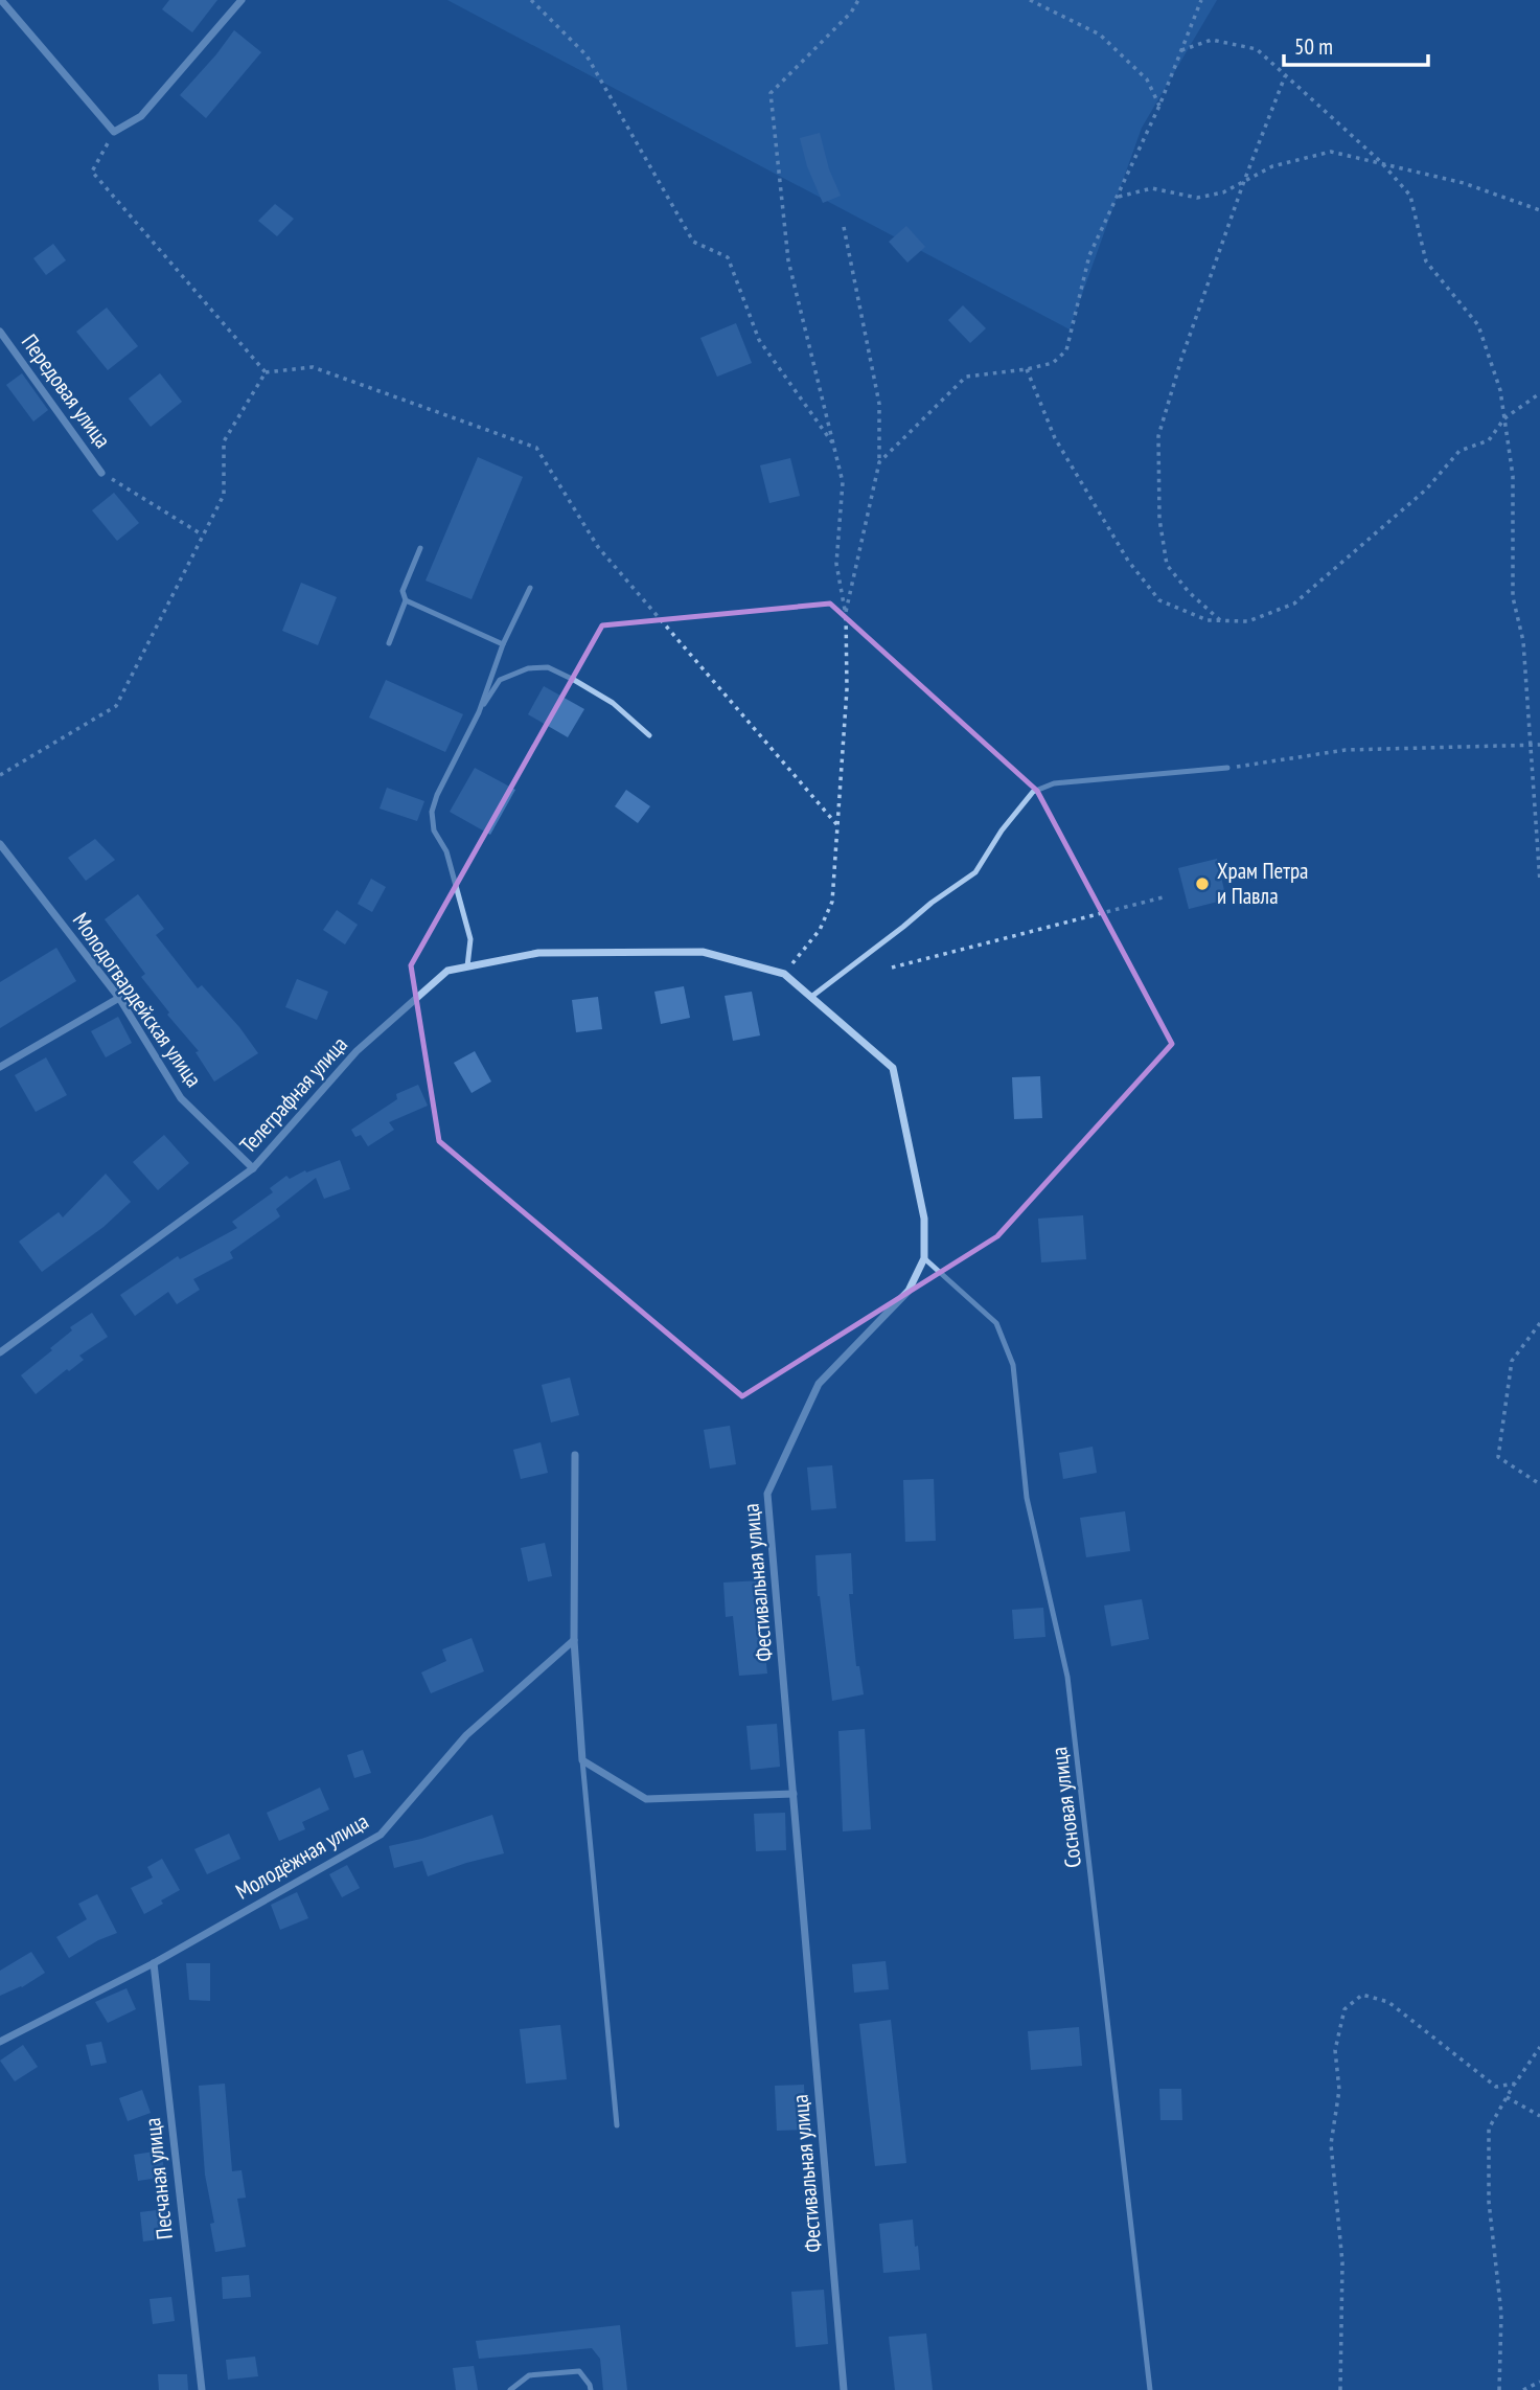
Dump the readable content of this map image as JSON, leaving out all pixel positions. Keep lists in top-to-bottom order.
{
  "streets": {
    "street": [
      "Передовая улица",
      "Молодогвардейская улица",
      "Телеграфная улица",
      "Фестивальная улица",
      "Молодёжная улица",
      "Песчаная улица"
    ],
    "lane": ["Сосновая улица"]
  },
  "crossings": [
    ["Молодогвардейская улица", "Телеграфная улица"],
    ["Телеграфная улица", "Фестивальная улица"],
    ["Фестивальная улица", "Сосновая улица"],
    ["Молодёжная улица", "Песчаная улица"]
  ],
  "places": ["Храм Петра и Павла"],
  "scale_bar": "50 m"
}
